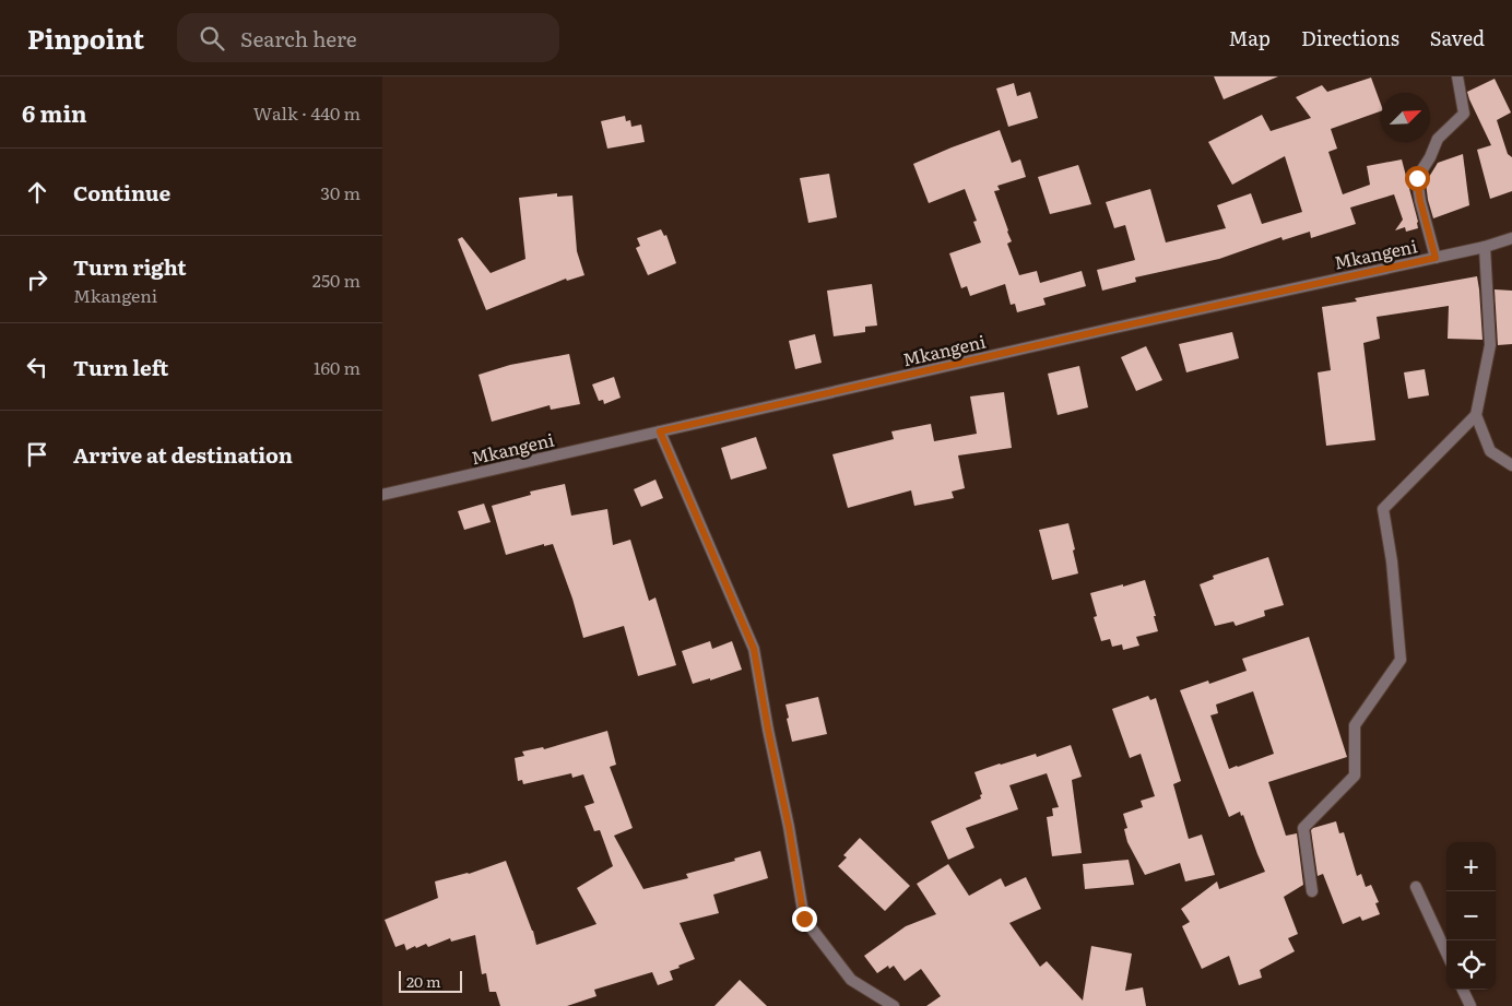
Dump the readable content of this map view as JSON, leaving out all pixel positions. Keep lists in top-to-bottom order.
{
  "streets": {
    "street": ["Mkangeni"]
  },
  "scale_bar": "20 m",
  "north": "top right",
  "page": {
    "header": "Pinpoint",
    "search": "Search here",
    "nav": ["Map", "Directions", "Saved"],
    "heading": ["6 min", "Walk · 440 m"],
    "list": [
      ["Continue", "30 m"],
      ["Turn right", "Mkangeni", "250 m"],
      ["Turn left", "160 m"],
      "Arrive at destination"
    ],
    "map_buttons": ["+", "−"],
    "scale": "20 m"
  }
}
